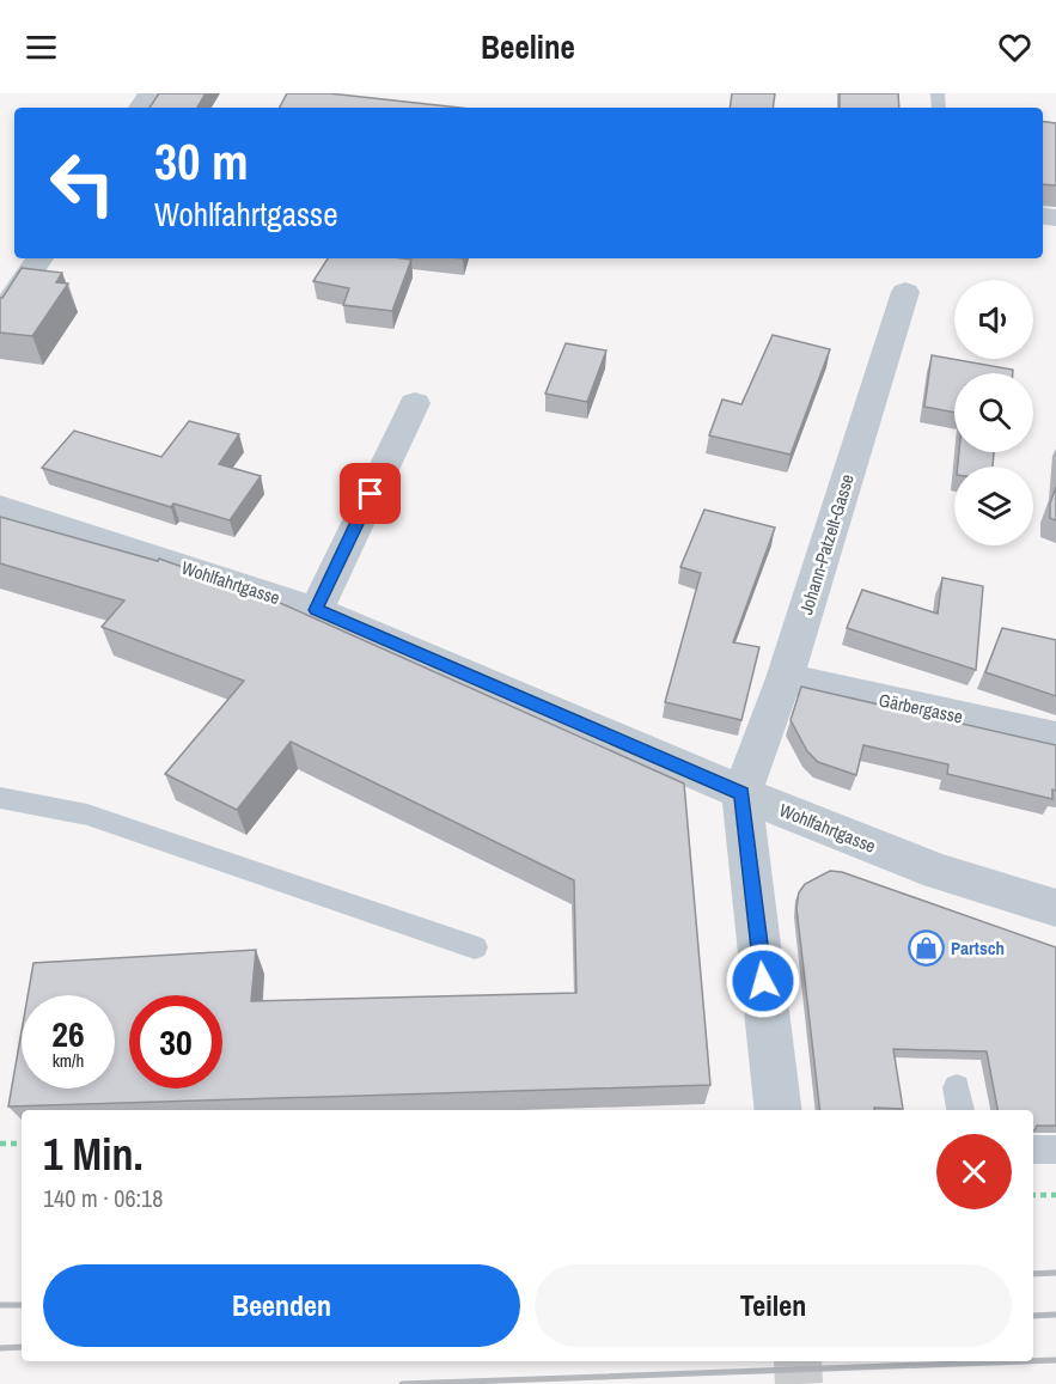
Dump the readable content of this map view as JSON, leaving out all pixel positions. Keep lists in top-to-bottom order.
{
  "streets": {
    "street": ["Johann-Patzelt-Gasse", "Wohlfahrtgasse", "Gärbergasse"]
  },
  "crossings": [
    ["Johann-Patzelt-Gasse", "Wohlfahrtgasse"],
    ["Johann-Patzelt-Gasse", "Gärbergasse"]
  ],
  "places": {
    "shop": ["Partsch"]
  },
  "page": {
    "header": "Beeline",
    "turn": ["30 m", "Wohlfahrtgasse"],
    "speed": "26 km/h",
    "limit": "30",
    "heading": ["1 Min.", "140 m · 06:18"],
    "buttons": ["Beenden", "Teilen"]
  }
}
